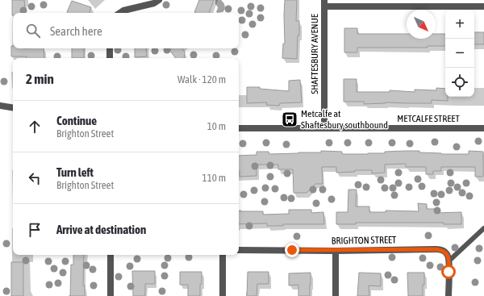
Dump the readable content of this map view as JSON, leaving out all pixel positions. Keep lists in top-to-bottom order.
{
  "streets": {
    "street": ["SHAFTESBURY AVENUE", "METCALFE STREET", "BRIGHTON STREET"]
  },
  "crossings": [
    ["SHAFTESBURY AVENUE", "METCALFE STREET"]
  ],
  "places": {
    "bus stop": ["Metcalfe at Shaftesbury southbound"]
  },
  "north": "bottom right",
  "page": {
    "map_buttons": ["+", "−"],
    "search": "Search here",
    "heading": ["2 min", "Walk · 120 m"],
    "list": [
      ["Continue", "Brighton Street", "10 m"],
      ["Turn left", "Brighton Street", "110 m"],
      "Arrive at destination"
    ]
  }
}
